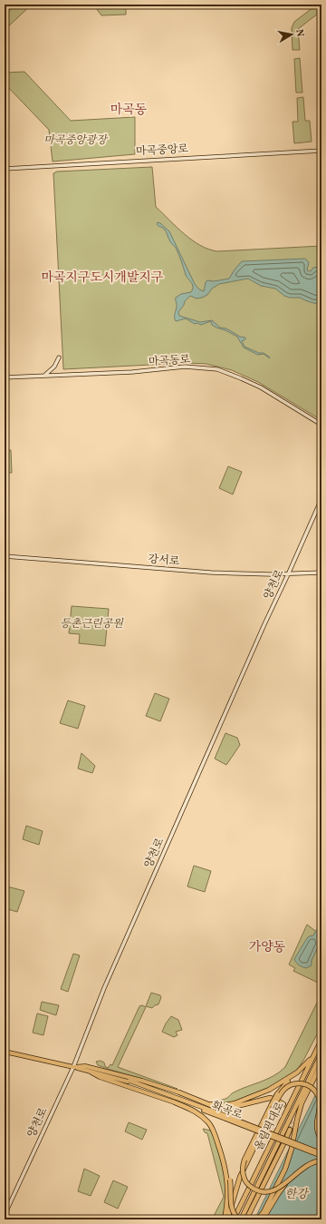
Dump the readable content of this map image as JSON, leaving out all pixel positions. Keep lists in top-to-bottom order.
{
  "streets": {
    "highway": ["올림픽대로"],
    "main road": [
      "마곡중앙로",
      "마곡동로",
      "강서로",
      "양천로",
      "화곡로"
    ]
  },
  "crossings": [
    ["강서로", "양천로"],
    ["양천로", "화곡로"]
  ],
  "districts": ["마곡동", "마곡지구도시개발지구", "가양동"],
  "water": ["한강"],
  "parks": ["마곡중앙광장", "등촌근린공원"],
  "north": "right"
}
